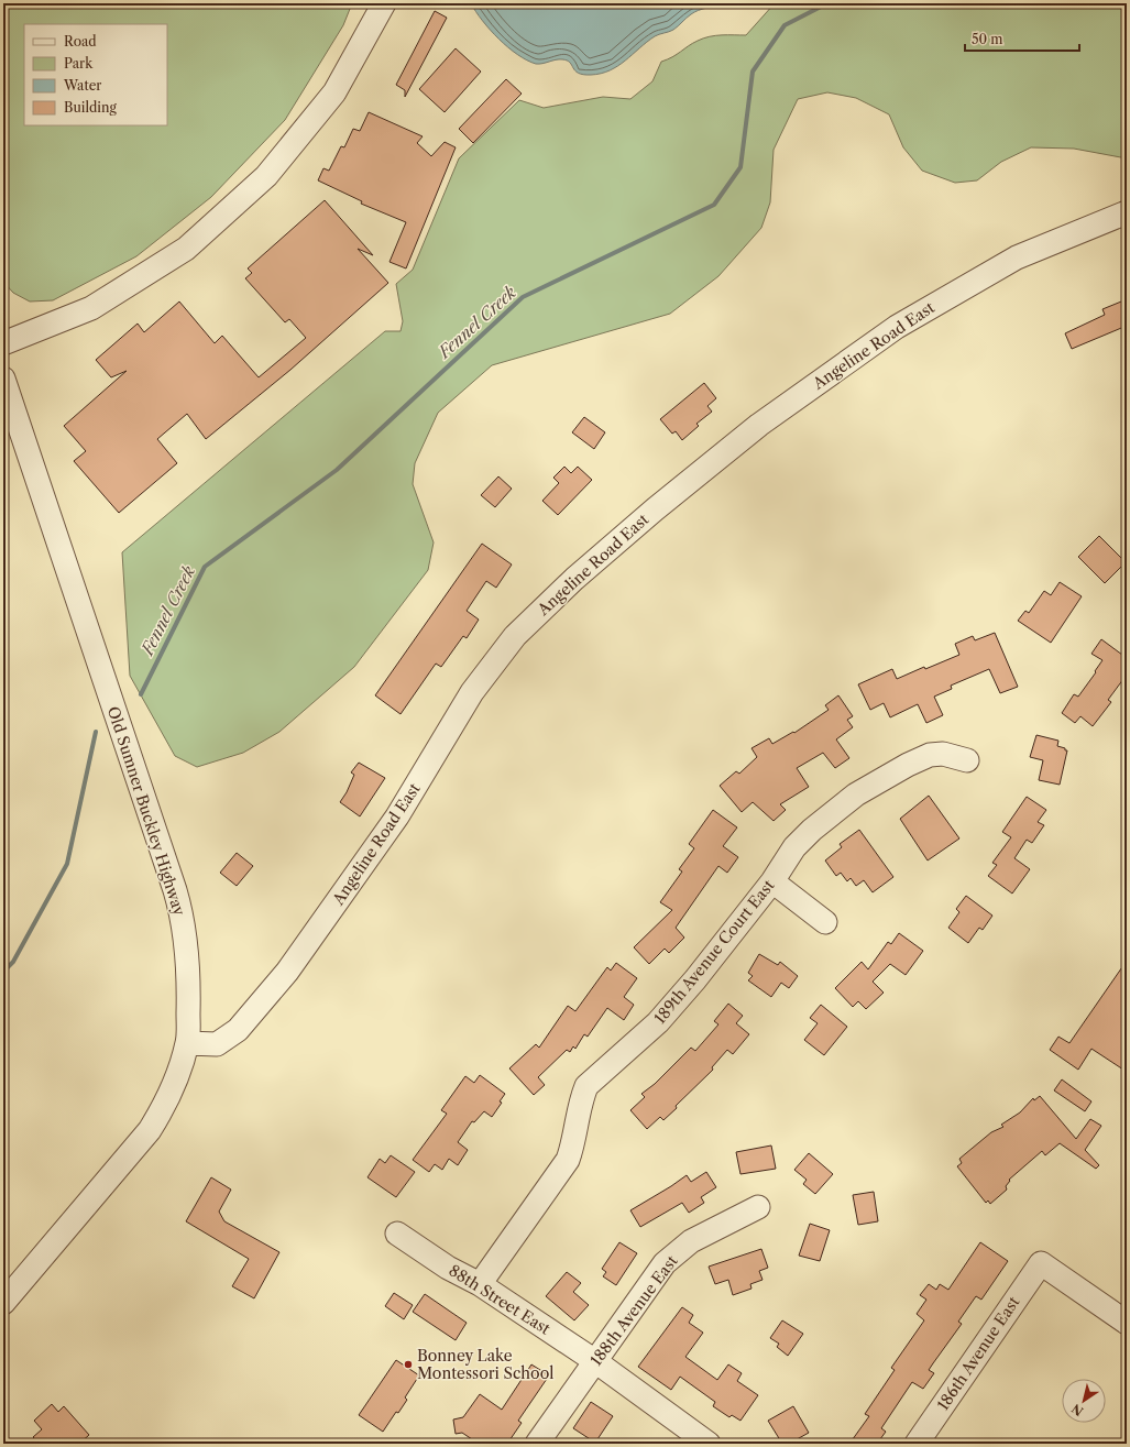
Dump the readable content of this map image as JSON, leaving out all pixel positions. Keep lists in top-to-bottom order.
{
  "streets": {
    "street": [
      "Angeline Road East",
      "Old Sumner Buckley Highway",
      "189th Avenue Court East",
      "88th Street East",
      "188th Avenue East",
      "186th Avenue East"
    ]
  },
  "crossings": [
    ["Angeline Road East", "Old Sumner Buckley Highway"],
    ["189th Avenue Court East", "88th Street East"],
    ["88th Street East", "188th Avenue East"]
  ],
  "water": ["Fennel Creek"],
  "places": ["Bonney Lake Montessori School"],
  "legend": [
    "Road",
    "Park",
    "Water",
    "Building"
  ],
  "scale_bar": "50 m",
  "north": "bottom left"
}
